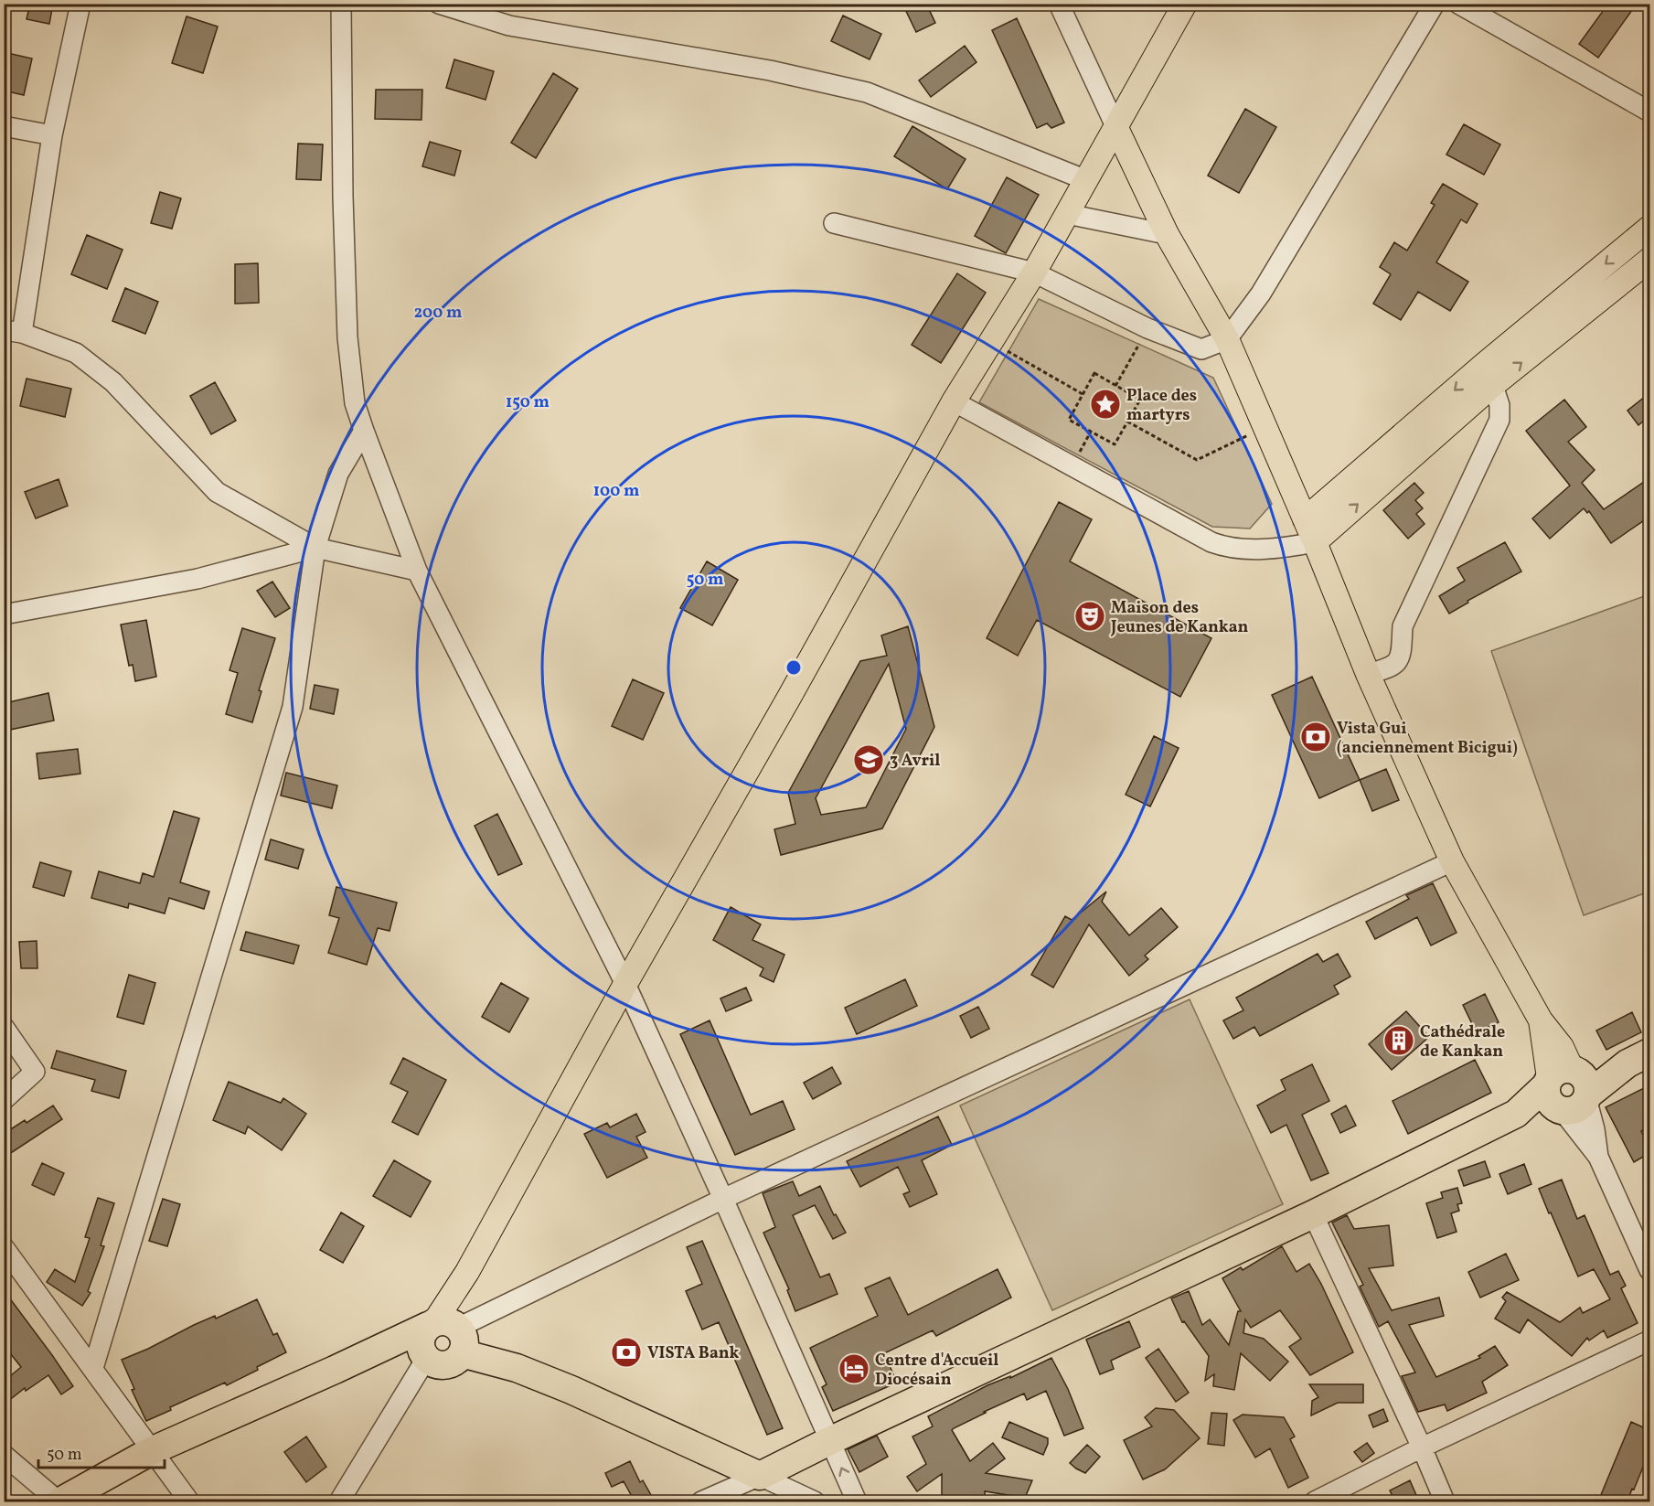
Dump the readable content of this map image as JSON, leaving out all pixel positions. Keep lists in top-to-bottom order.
{
  "places": {
    "place": ["Place des martyrs"],
    "theatre": ["Maison des Jeunes de Kankan"],
    "bank": ["Vista Gui (anciennement Bicigui)", "VISTA Bank"],
    "school or university": ["3 Avril"],
    "building": ["Cathédrale de Kankan"],
    "hotel": ["Centre d'Accueil Diocésain"]
  },
  "scale_bar": "50 m",
  "rings": [
    "200 m",
    "150 m",
    "100 m",
    "50 m"
  ]
}
